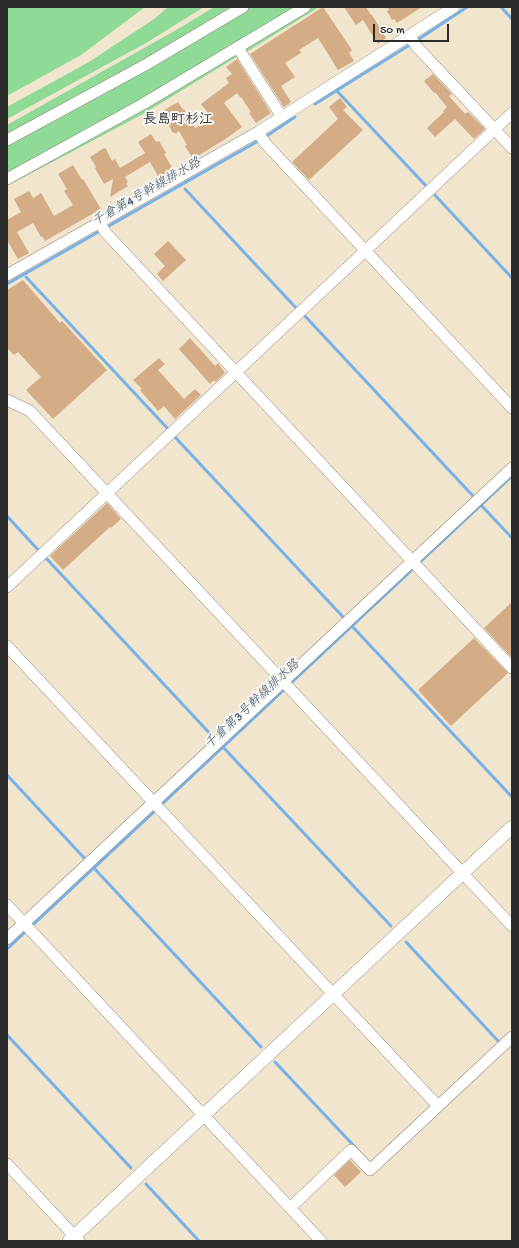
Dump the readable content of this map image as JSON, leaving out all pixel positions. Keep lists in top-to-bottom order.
{
  "districts": ["長島町杉江"],
  "water": ["千倉第4号幹線排水路", "千倉第3号幹線排水路"],
  "scale_bar": "50 m"
}
